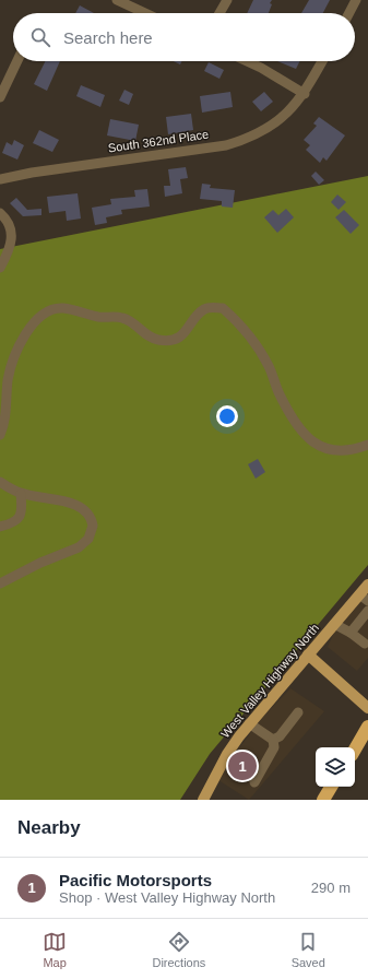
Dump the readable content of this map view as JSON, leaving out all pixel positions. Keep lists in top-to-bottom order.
{
  "streets": {
    "main road": ["West Valley Highway North"],
    "street": ["South 362nd Place"]
  },
  "page": {
    "search": "Search here",
    "pins": "1",
    "heading": "Nearby",
    "list": [
      {
        "mark": "1",
        "name": "Pacific Motorsports",
        "note": "Shop · West Valley Highway North",
        "value": "290 m"
      }
    ],
    "nav": ["Map", "Directions", "Saved"]
  }
}
